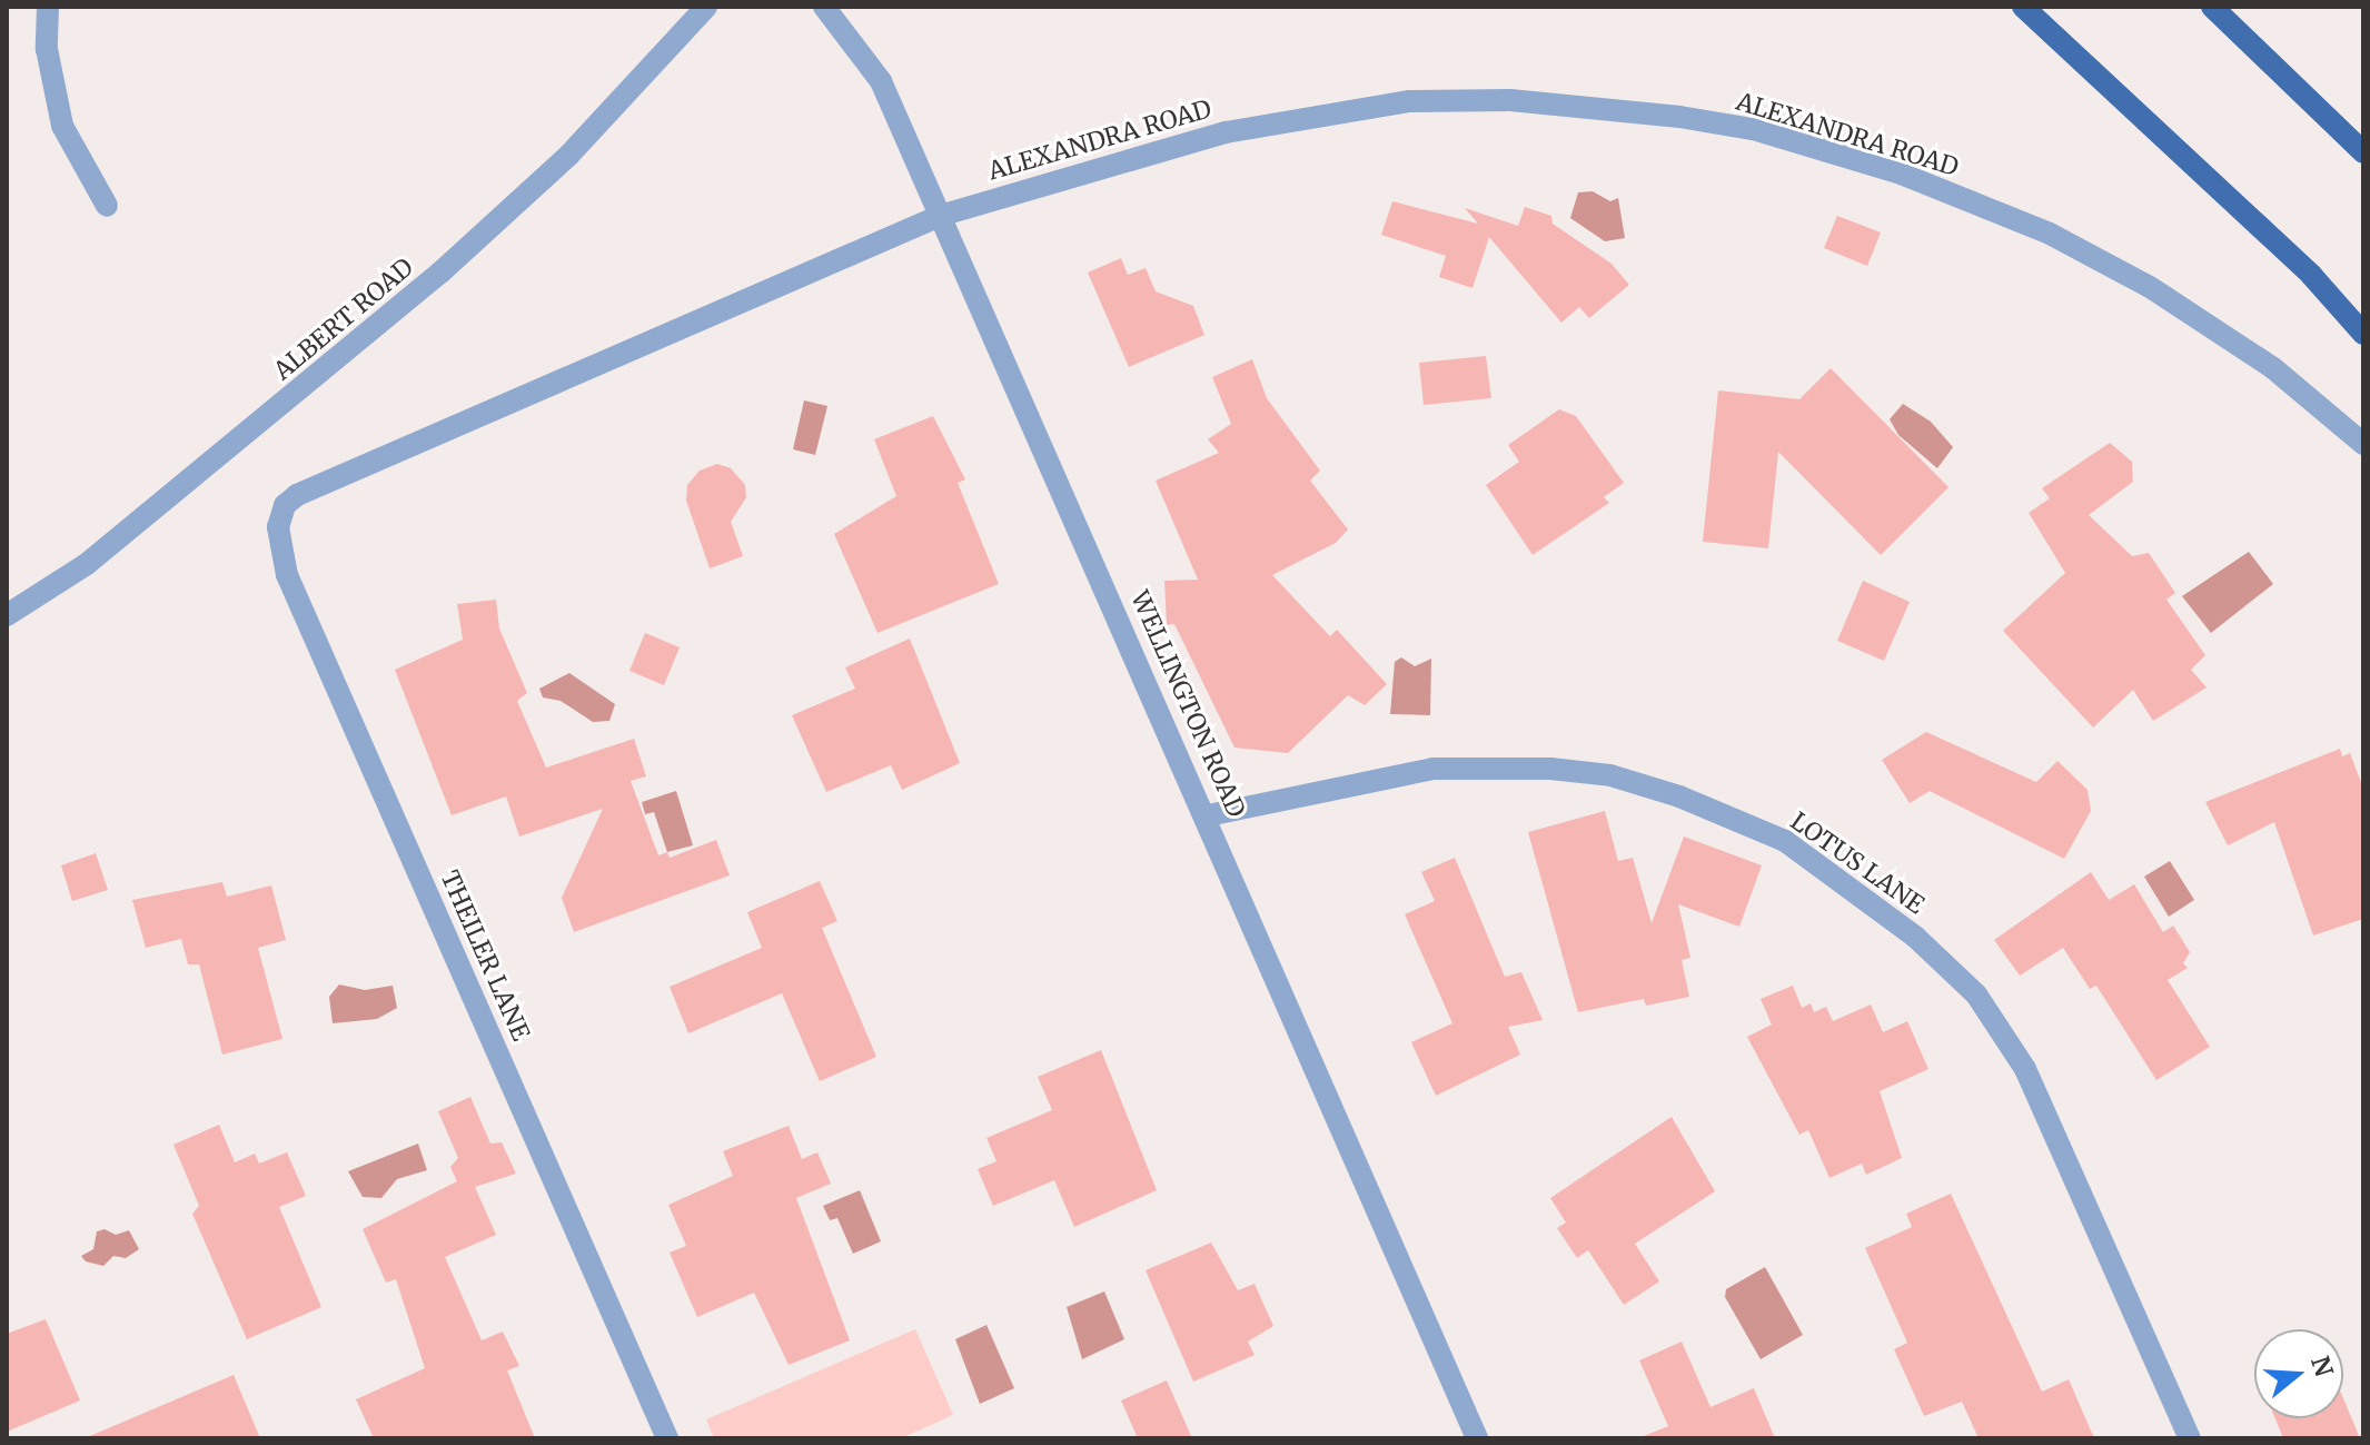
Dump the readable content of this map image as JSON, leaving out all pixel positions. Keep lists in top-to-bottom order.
{
  "streets": {
    "street": [
      "ALEXANDRA ROAD",
      "ALBERT ROAD",
      "WELLINGTON ROAD",
      "LOTUS LANE",
      "THEILER LANE"
    ]
  },
  "crossings": [
    ["ALEXANDRA ROAD", "WELLINGTON ROAD"],
    ["ALEXANDRA ROAD", "THEILER LANE"],
    ["WELLINGTON ROAD", "LOTUS LANE"],
    ["WELLINGTON ROAD", "THEILER LANE"]
  ],
  "north": "right"
}
